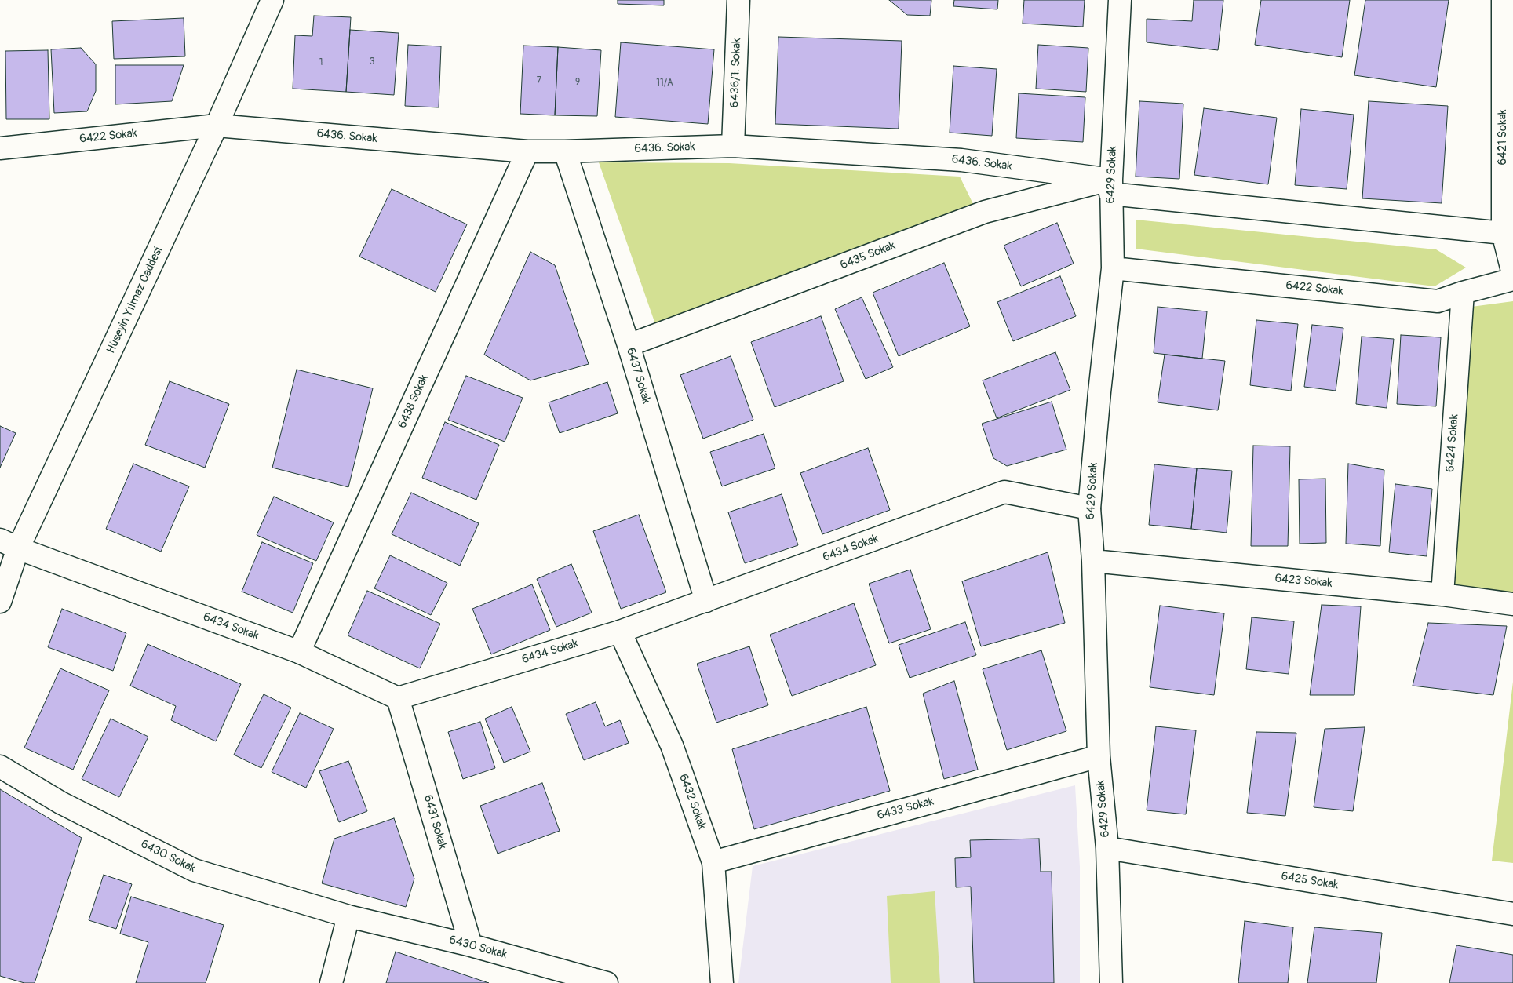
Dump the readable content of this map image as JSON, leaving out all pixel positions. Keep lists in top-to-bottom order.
{
  "streets": {
    "street": [
      "6436/1. Sokak",
      "6422 Sokak",
      "6436. Sokak",
      "6421 Sokak",
      "6429 Sokak",
      "6435 Sokak",
      "Hüseyin Yılmaz Caddesi",
      "6437 Sokak",
      "6438 Sokak",
      "6424 Sokak",
      "6434 Sokak",
      "6423 Sokak",
      "6432 Sokak",
      "6433 Sokak",
      "6431 Sokak",
      "6430 Sokak",
      "6425 Sokak"
    ]
  },
  "crossings": [
    ["6436/1. Sokak", "6436. Sokak"],
    ["6422 Sokak", "6436. Sokak"],
    ["6422 Sokak", "6429 Sokak"],
    ["6422 Sokak", "Hüseyin Yılmaz Caddesi"],
    ["6422 Sokak", "6424 Sokak"],
    ["6436. Sokak", "6429 Sokak"],
    ["6436. Sokak", "6435 Sokak"],
    ["6436. Sokak", "Hüseyin Yılmaz Caddesi"],
    ["6436. Sokak", "6437 Sokak"],
    ["6436. Sokak", "6438 Sokak"],
    ["6429 Sokak", "6435 Sokak"],
    ["6429 Sokak", "6434 Sokak"],
    ["6429 Sokak", "6423 Sokak"],
    ["6429 Sokak", "6433 Sokak"],
    ["6429 Sokak", "6425 Sokak"],
    ["6435 Sokak", "6437 Sokak"],
    ["Hüseyin Yılmaz Caddesi", "6434 Sokak"],
    ["6437 Sokak", "6434 Sokak"],
    ["6438 Sokak", "6434 Sokak"],
    ["6424 Sokak", "6423 Sokak"],
    ["6434 Sokak", "6432 Sokak"],
    ["6434 Sokak", "6431 Sokak"],
    ["6432 Sokak", "6433 Sokak"],
    ["6431 Sokak", "6430 Sokak"]
  ],
  "house_numbers": [
    "3",
    "1",
    "7",
    "9",
    "11/A"
  ]
}
